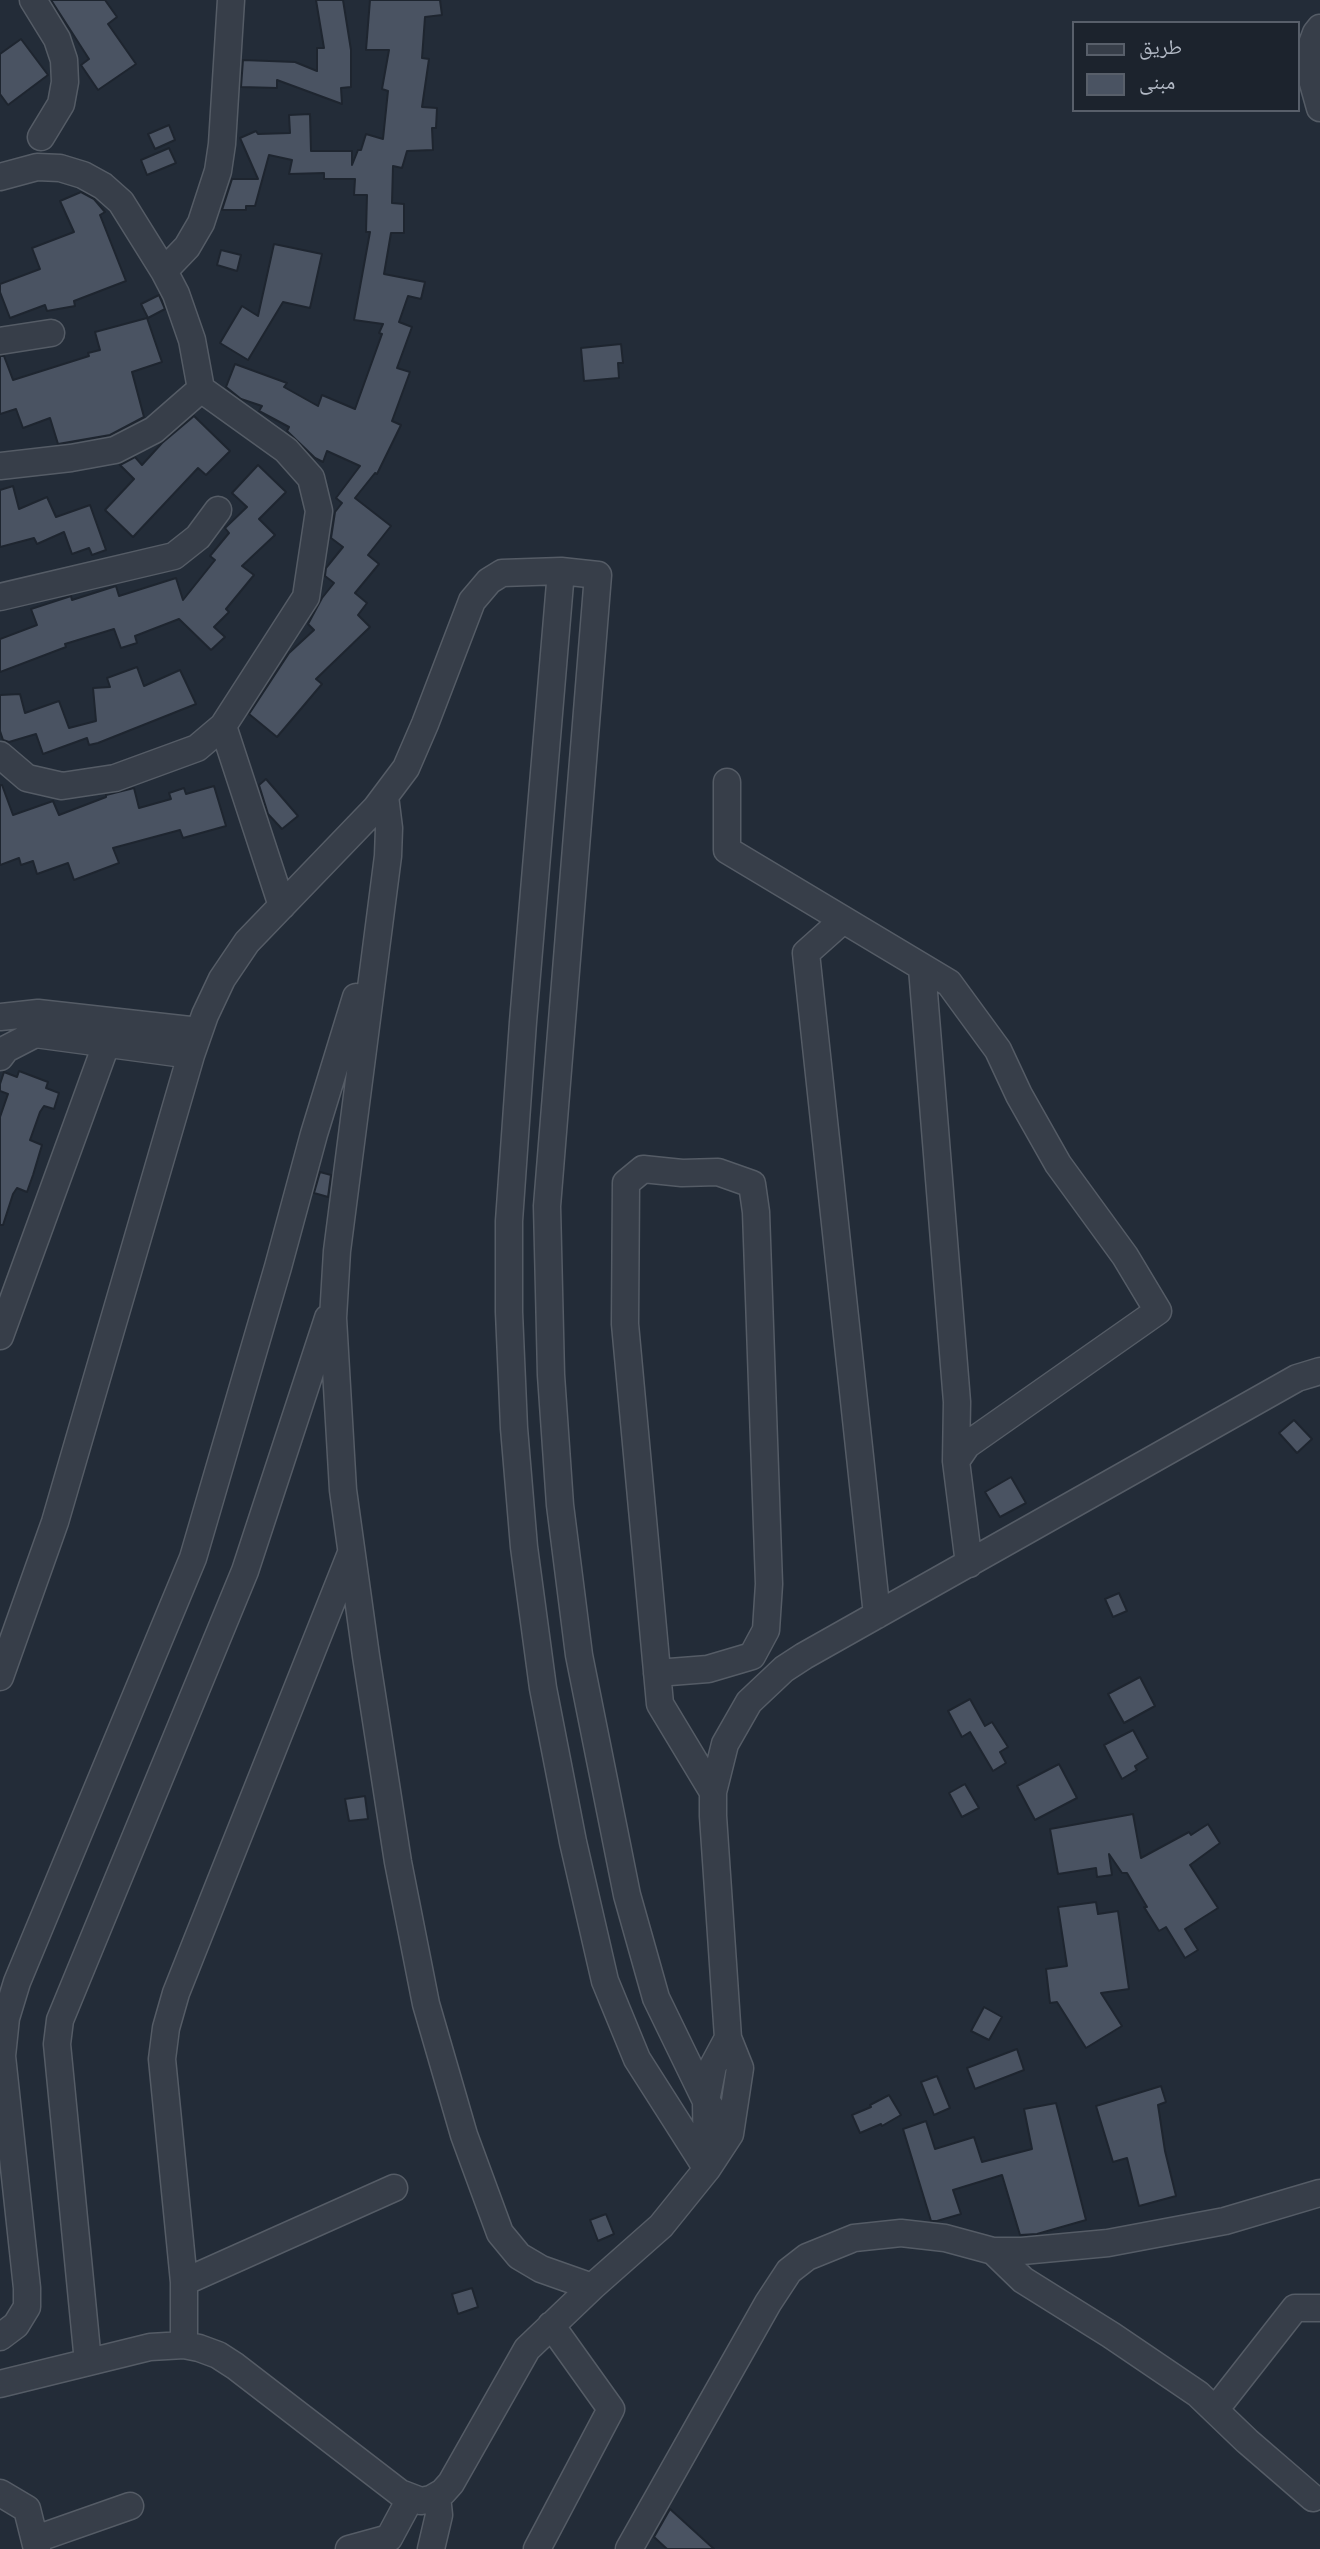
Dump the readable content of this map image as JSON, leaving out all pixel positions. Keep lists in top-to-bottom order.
{
  "legend": ["طريق", "مبنى"]
}
